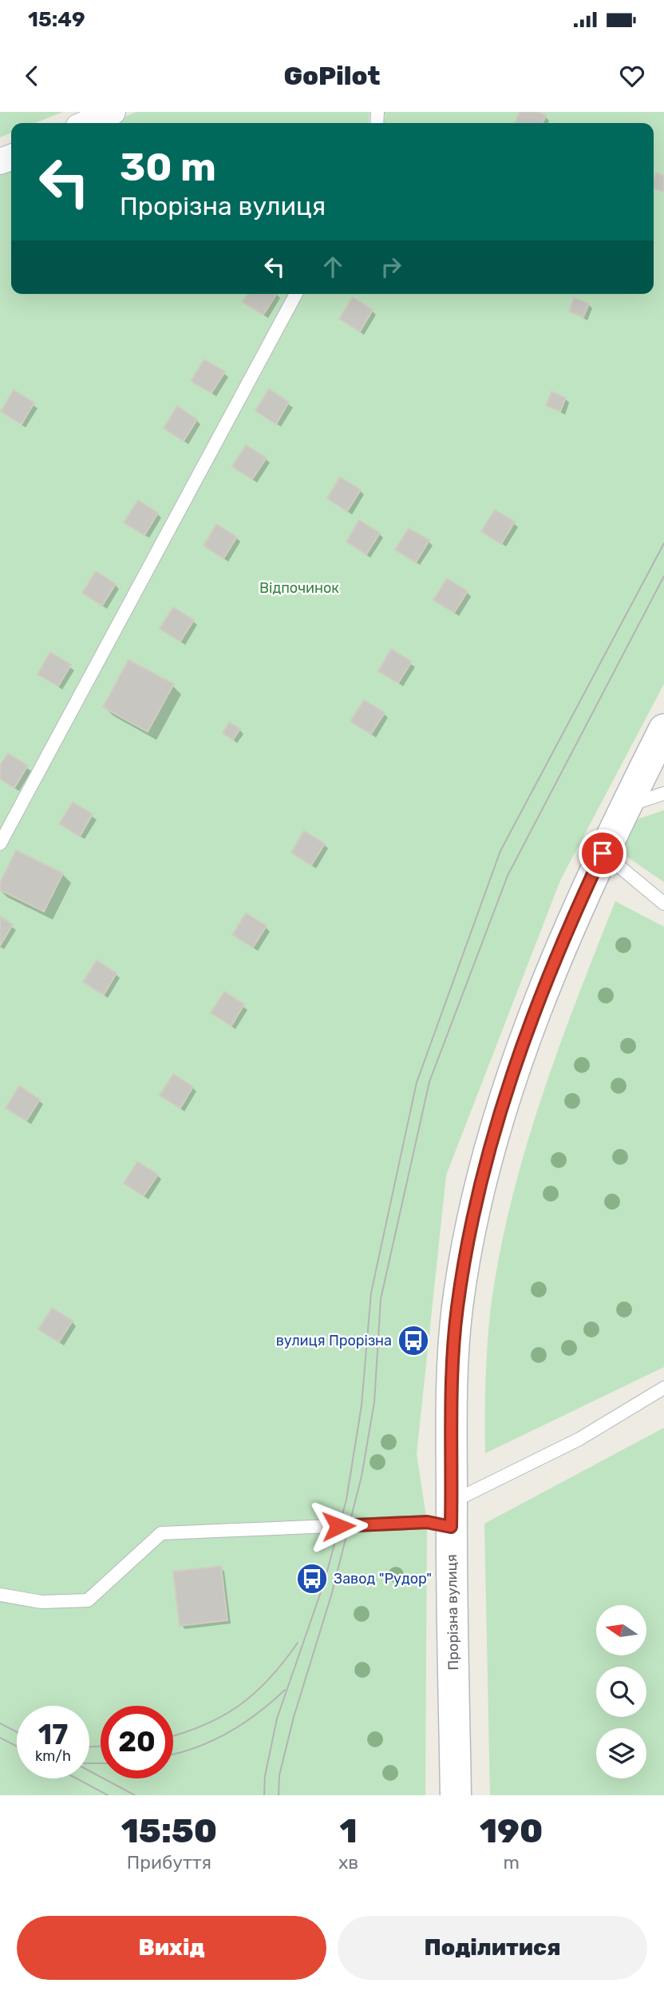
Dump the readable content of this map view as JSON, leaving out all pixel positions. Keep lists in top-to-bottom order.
{
  "streets": {
    "main road": ["Прорізна вулиця"]
  },
  "parks": ["Відпочинок"],
  "places": {
    "bus stop": ["вулиця Прорізна", "Завод \"Рудор\""]
  },
  "north": "left",
  "page": {
    "status": "15:49",
    "header": "GoPilot",
    "turn": ["30 m", "Прорізна вулиця"],
    "speed": "17 km/h",
    "limit": "20",
    "eta": [
      "15:50",
      "Прибуття",
      "1",
      "хв",
      "190",
      "m"
    ],
    "buttons": ["Вихід", "Поділитися"]
  }
}
